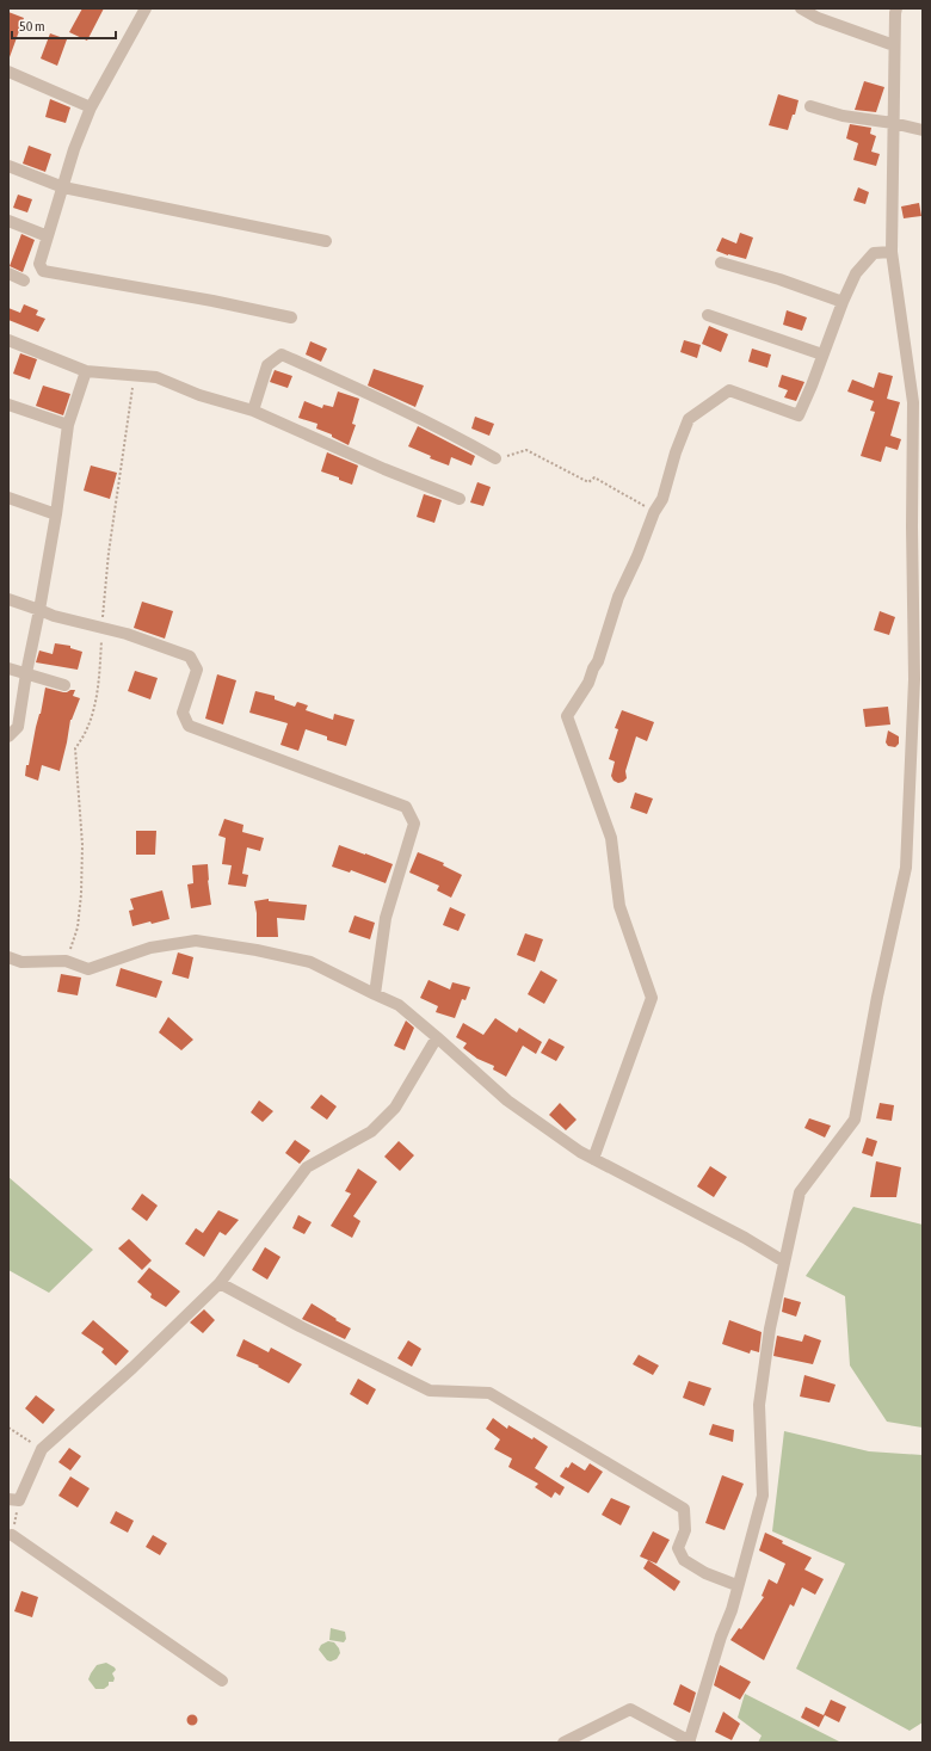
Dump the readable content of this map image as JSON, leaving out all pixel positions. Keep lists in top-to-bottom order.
{
  "scale_bar": "50 m"
}
